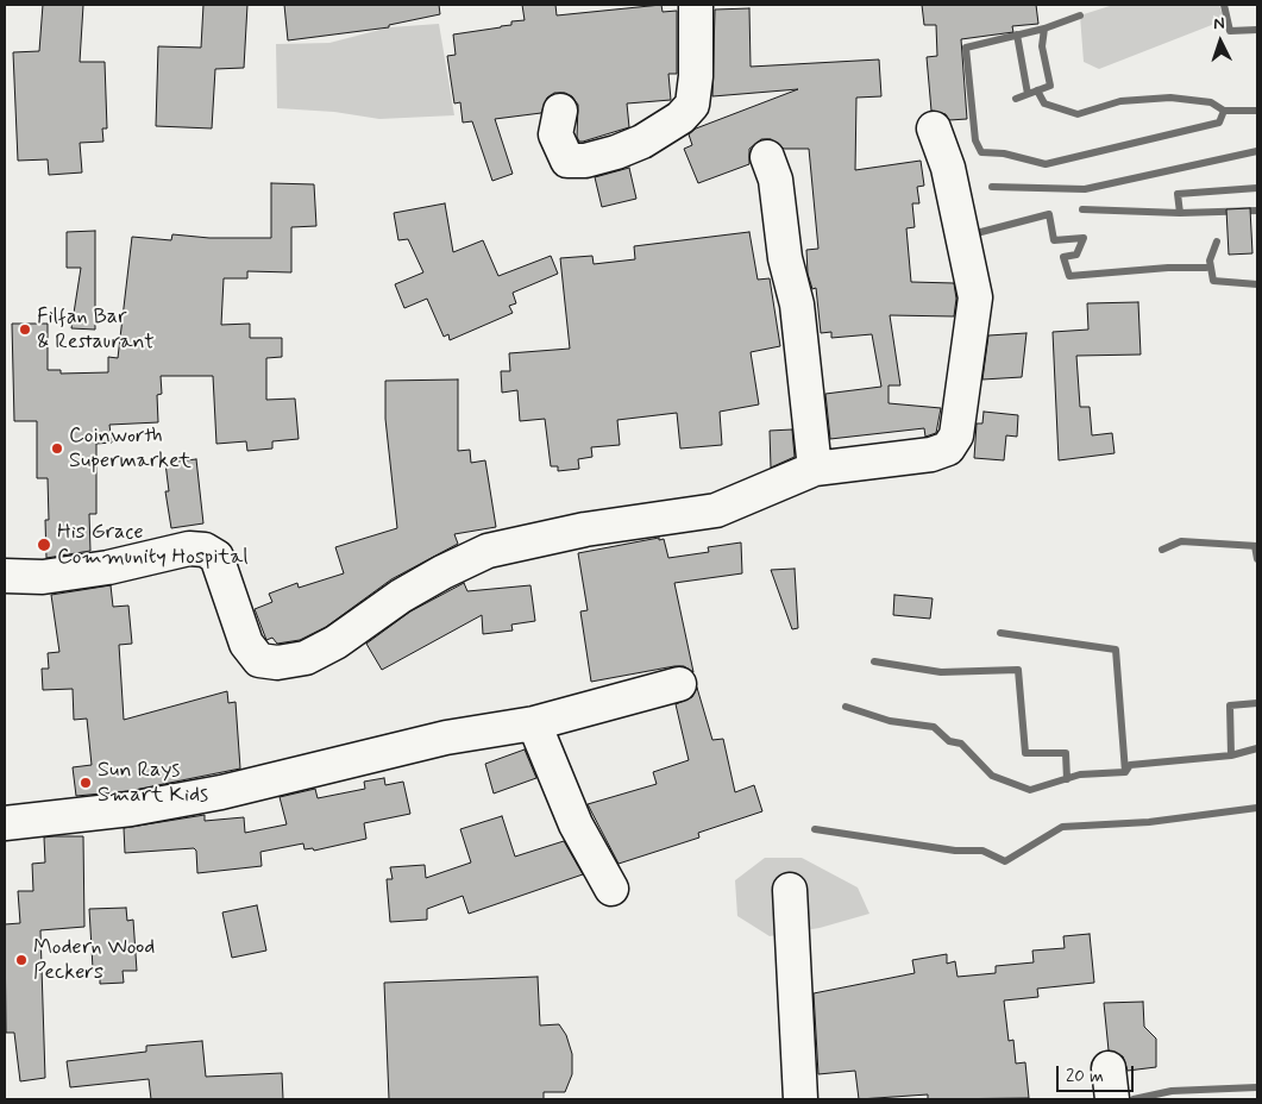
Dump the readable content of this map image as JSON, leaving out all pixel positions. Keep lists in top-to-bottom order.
{
  "places": [
    "Filfan Bar & Restaurant",
    "Coinworth Supermarket",
    "His Grace Community Hospital",
    "Sun Rays Smart Kids",
    "Modern Wood Peckers"
  ],
  "scale_bar": "20 m",
  "north": "top"
}
